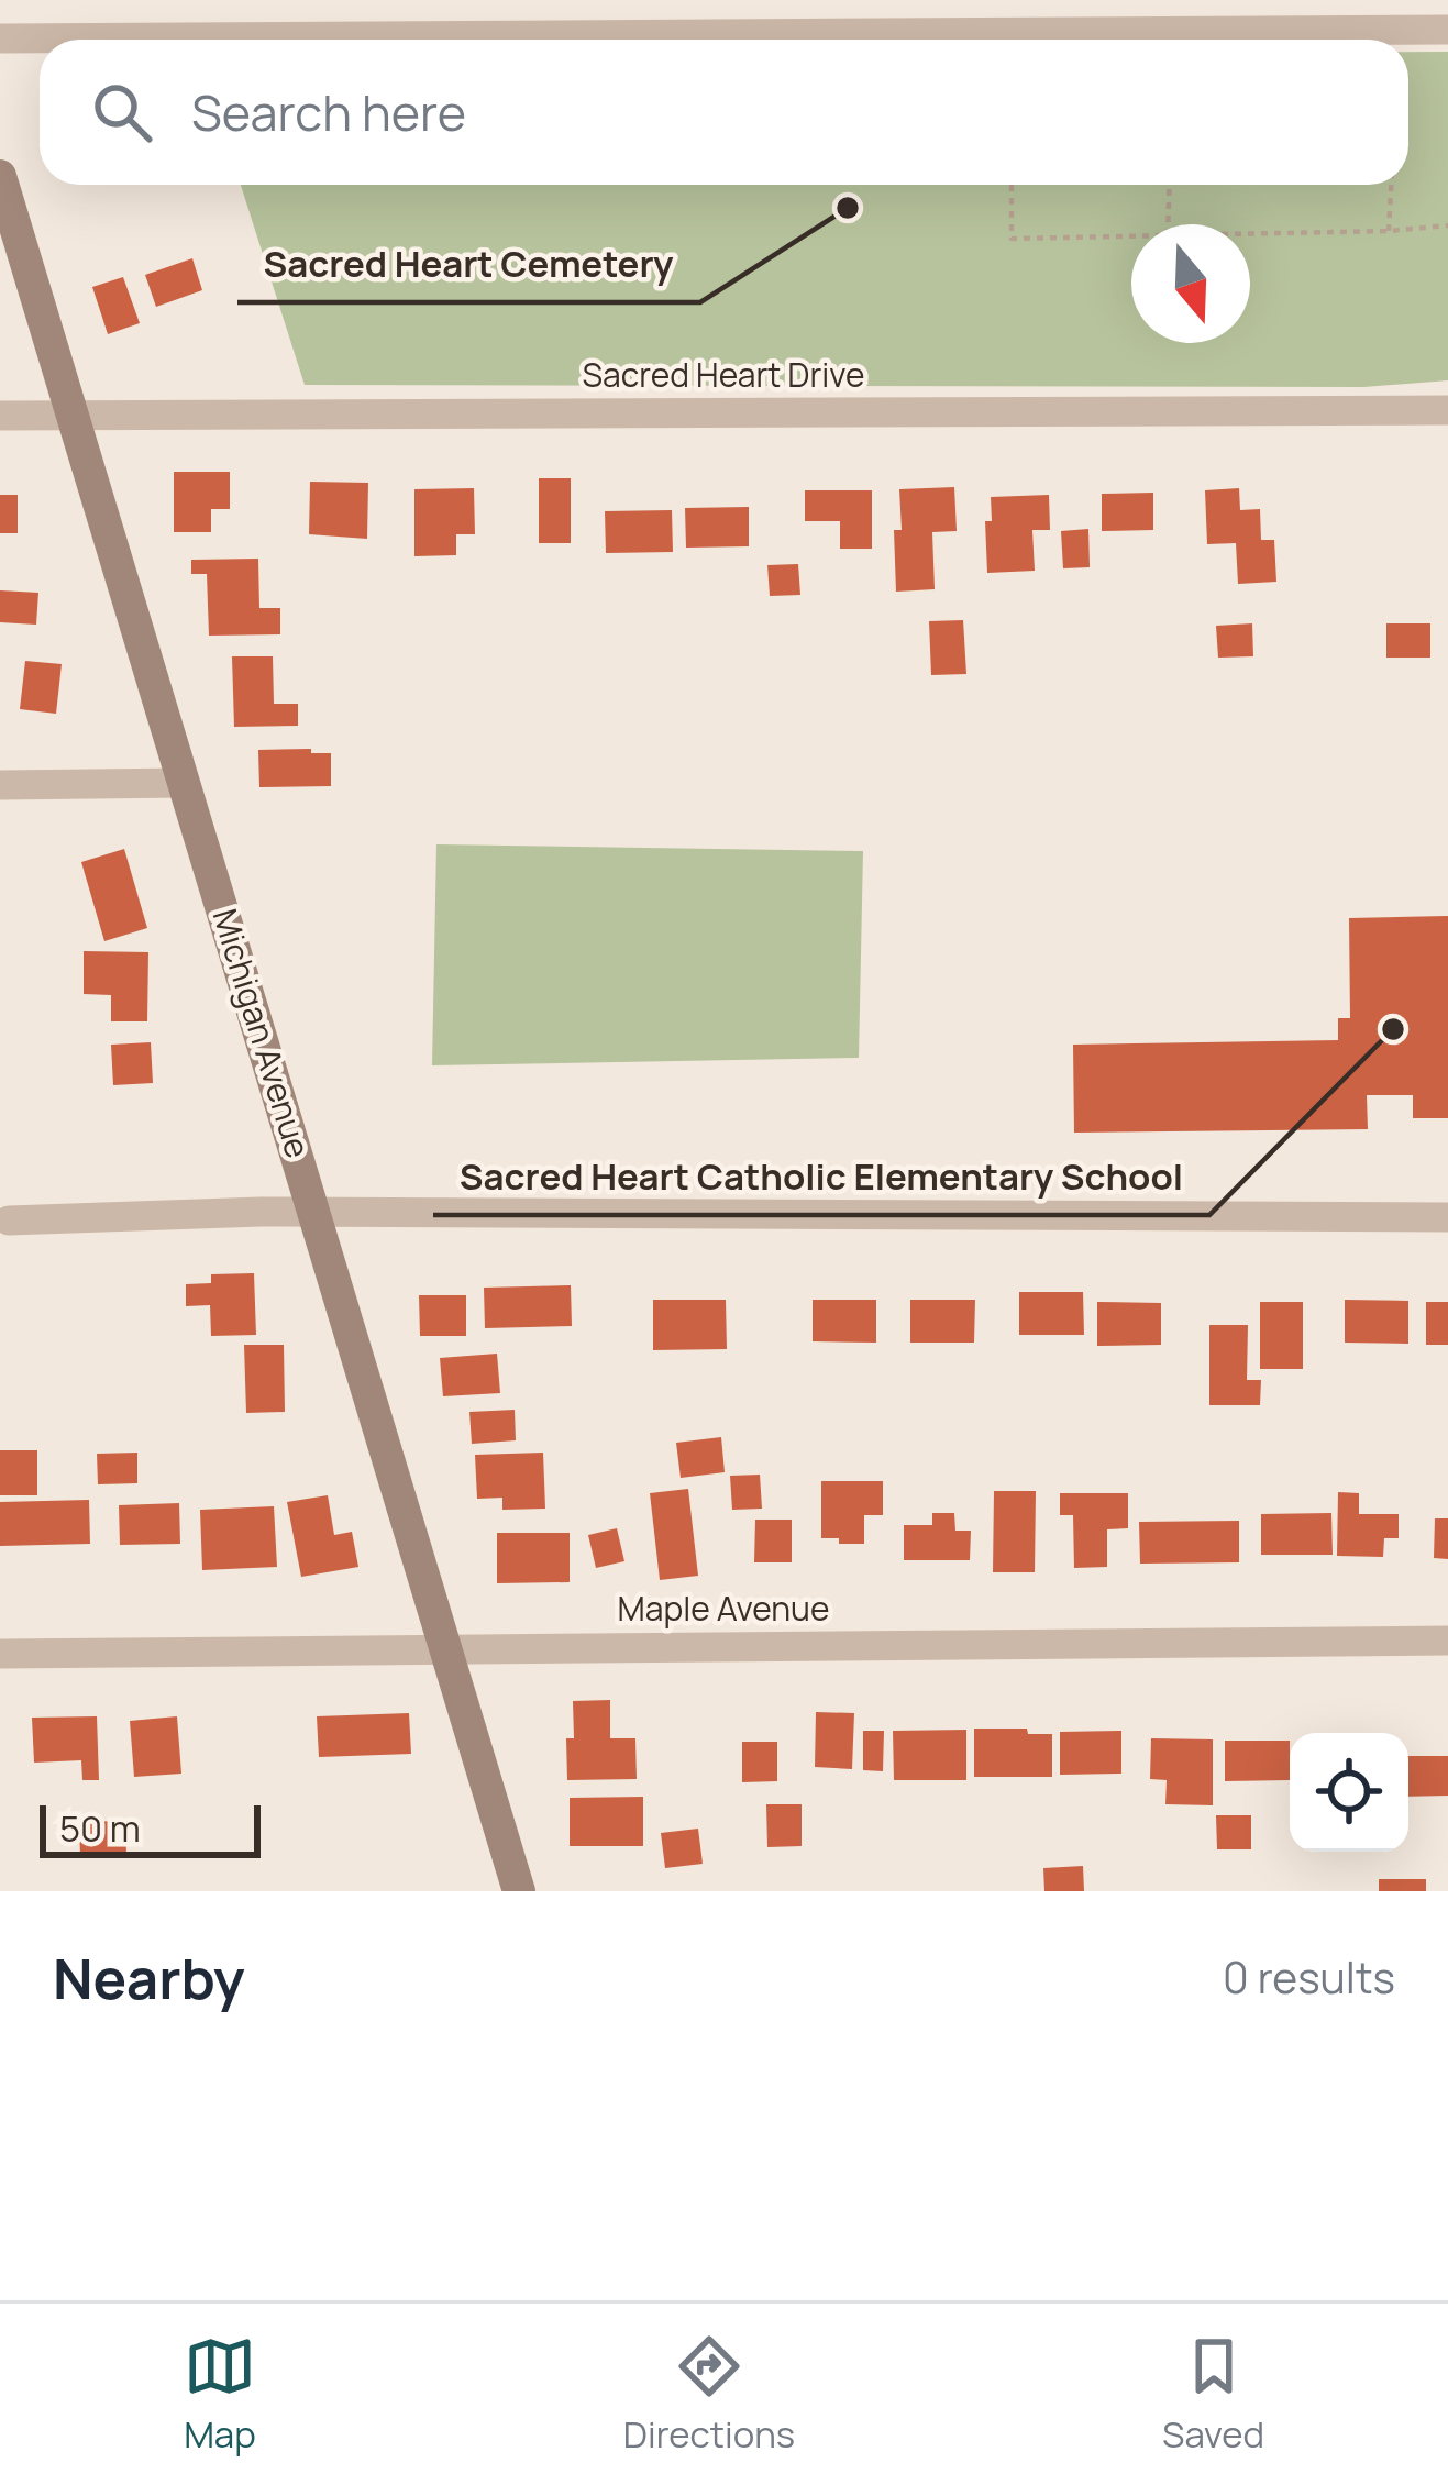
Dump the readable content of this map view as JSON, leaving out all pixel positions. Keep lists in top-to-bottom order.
{
  "streets": {
    "street": ["Sacred Heart Drive", "Michigan Avenue", "Maple Avenue"]
  },
  "crossings": [
    ["Sacred Heart Drive", "Michigan Avenue"],
    ["Michigan Avenue", "Maple Avenue"]
  ],
  "places": ["Sacred Heart Cemetery", "Sacred Heart Catholic Elementary School"],
  "scale_bar": "50 m",
  "north": "bottom",
  "page": {
    "search": "Search here",
    "scale": "50 m",
    "heading": ["Nearby", "0 results"],
    "nav": ["Map", "Directions", "Saved"]
  }
}
